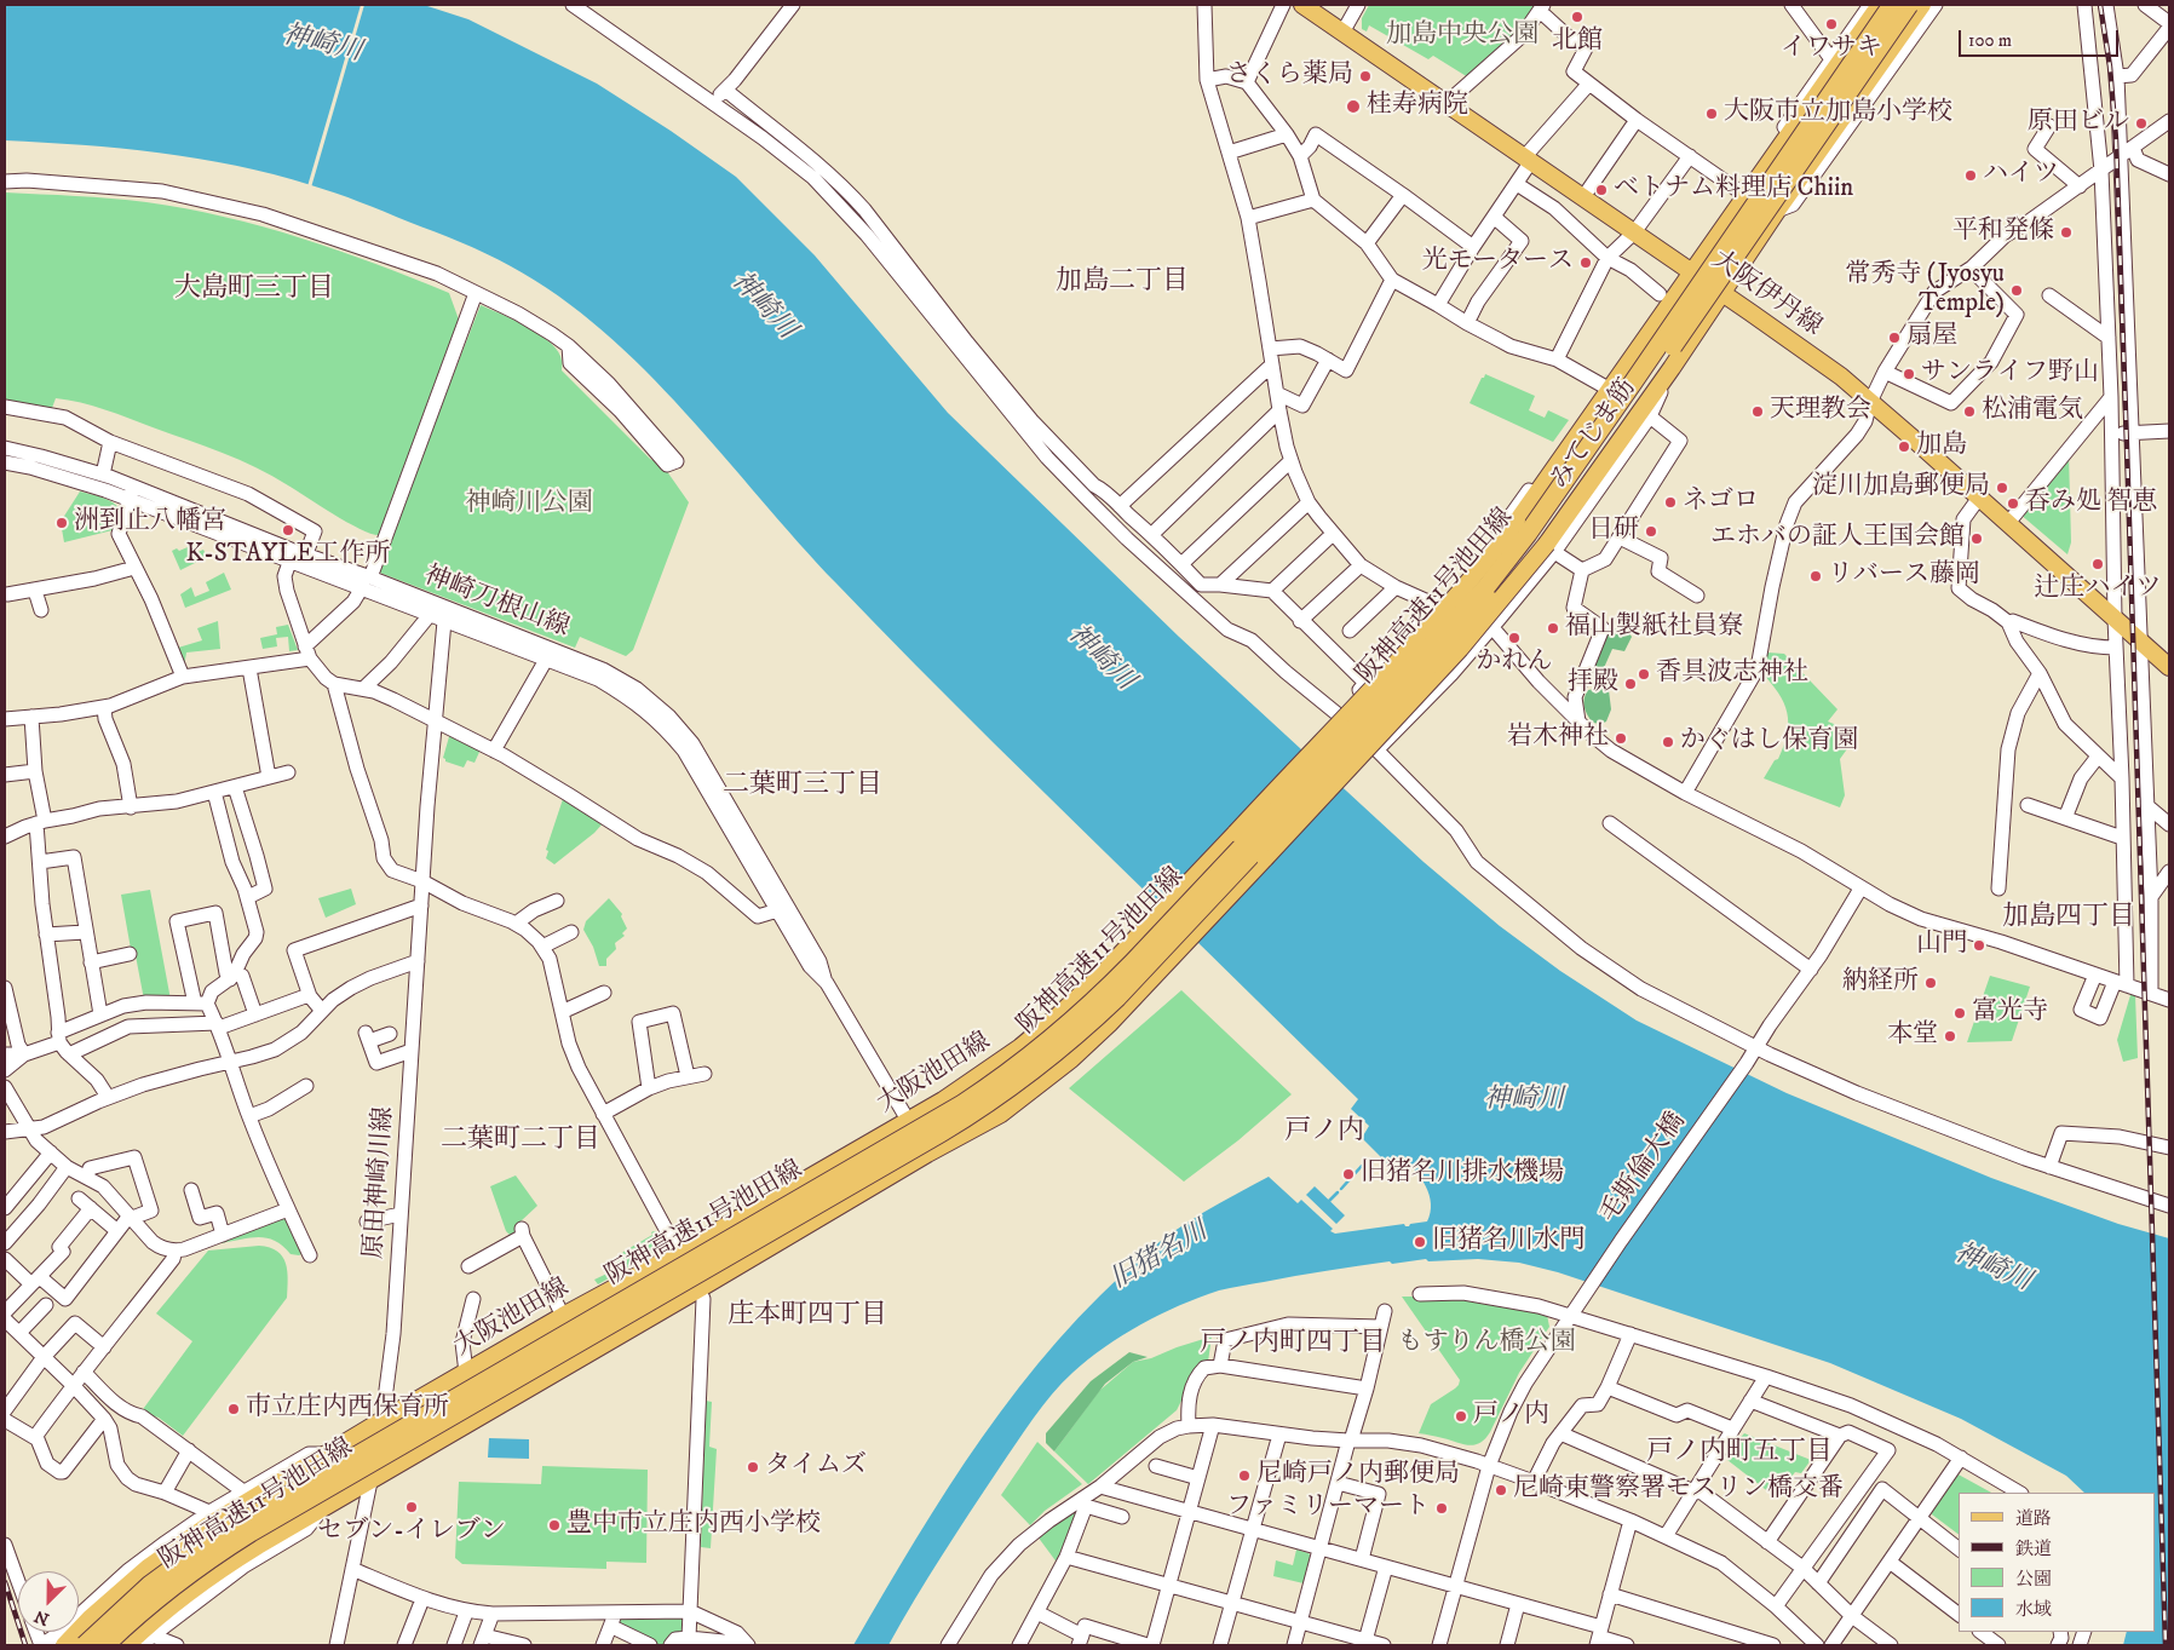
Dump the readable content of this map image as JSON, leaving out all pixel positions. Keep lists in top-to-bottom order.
{
  "streets": {
    "highway": ["阪神高速11号池田線"],
    "main road": ["大阪伊丹線", "みてじま筋", "大阪池田線"],
    "street": ["神崎刀根山線", "毛斯倫大橋", "原田神崎川線"]
  },
  "crossings": [
    ["大阪伊丹線", "みてじま筋"],
    ["みてじま筋", "神崎刀根山線"],
    ["みてじま筋", "大阪池田線"],
    ["神崎刀根山線", "大阪池田線"],
    ["神崎刀根山線", "原田神崎川線"],
    ["大阪池田線", "原田神崎川線"]
  ],
  "districts": [
    "加島二丁目",
    "大島町三丁目",
    "二葉町三丁目",
    "加島四丁目",
    "戸ノ内",
    "二葉町二丁目",
    "庄本町四丁目",
    "戸ノ内町四丁目",
    "戸ノ内町五丁目"
  ],
  "water": ["神崎川", "旧猪名川"],
  "parks": ["加島中央公園", "神崎川公園", "もすりん橋公園"],
  "places": [
    "北館",
    "イワサキ",
    "さくら薬局",
    "桂寿病院",
    "大阪市立加島小学校",
    "原田ビル",
    "ハイツ",
    "ベトナム料理店 Chiin",
    "平和発條",
    "光モータース",
    "常秀寺 (Jyosyu Temple)",
    "扇屋",
    "サンライフ野山",
    "天理教会",
    "松浦電気",
    "加島",
    "淀川加島郵便局",
    "ネゴロ",
    "呑み処 智恵",
    "洲到止八幡宮",
    "K-STAYLE工作所",
    "日研",
    "エホバの証人王国会館",
    "辻庄ハイツ",
    "リバース藤岡",
    "福山製紙社員寮",
    "かれん",
    "香具波志神社",
    "拝殿",
    "岩木神社",
    "かぐはし保育園",
    "山門",
    "納経所",
    "富光寺",
    "本堂",
    "旧猪名川排水機場",
    "旧猪名川水門",
    "市立庄内西保育所",
    "戸ノ内",
    "タイムズ",
    "尼崎戸ノ内郵便局",
    "尼崎東警察署モスリン橋交番",
    "セブン-イレブン",
    "ファミリーマート",
    "豊中市立庄内西小学校"
  ],
  "legend": [
    "道路",
    "鉄道",
    "公園",
    "水域"
  ],
  "scale_bar": "100 m",
  "north": "bottom left"
}
